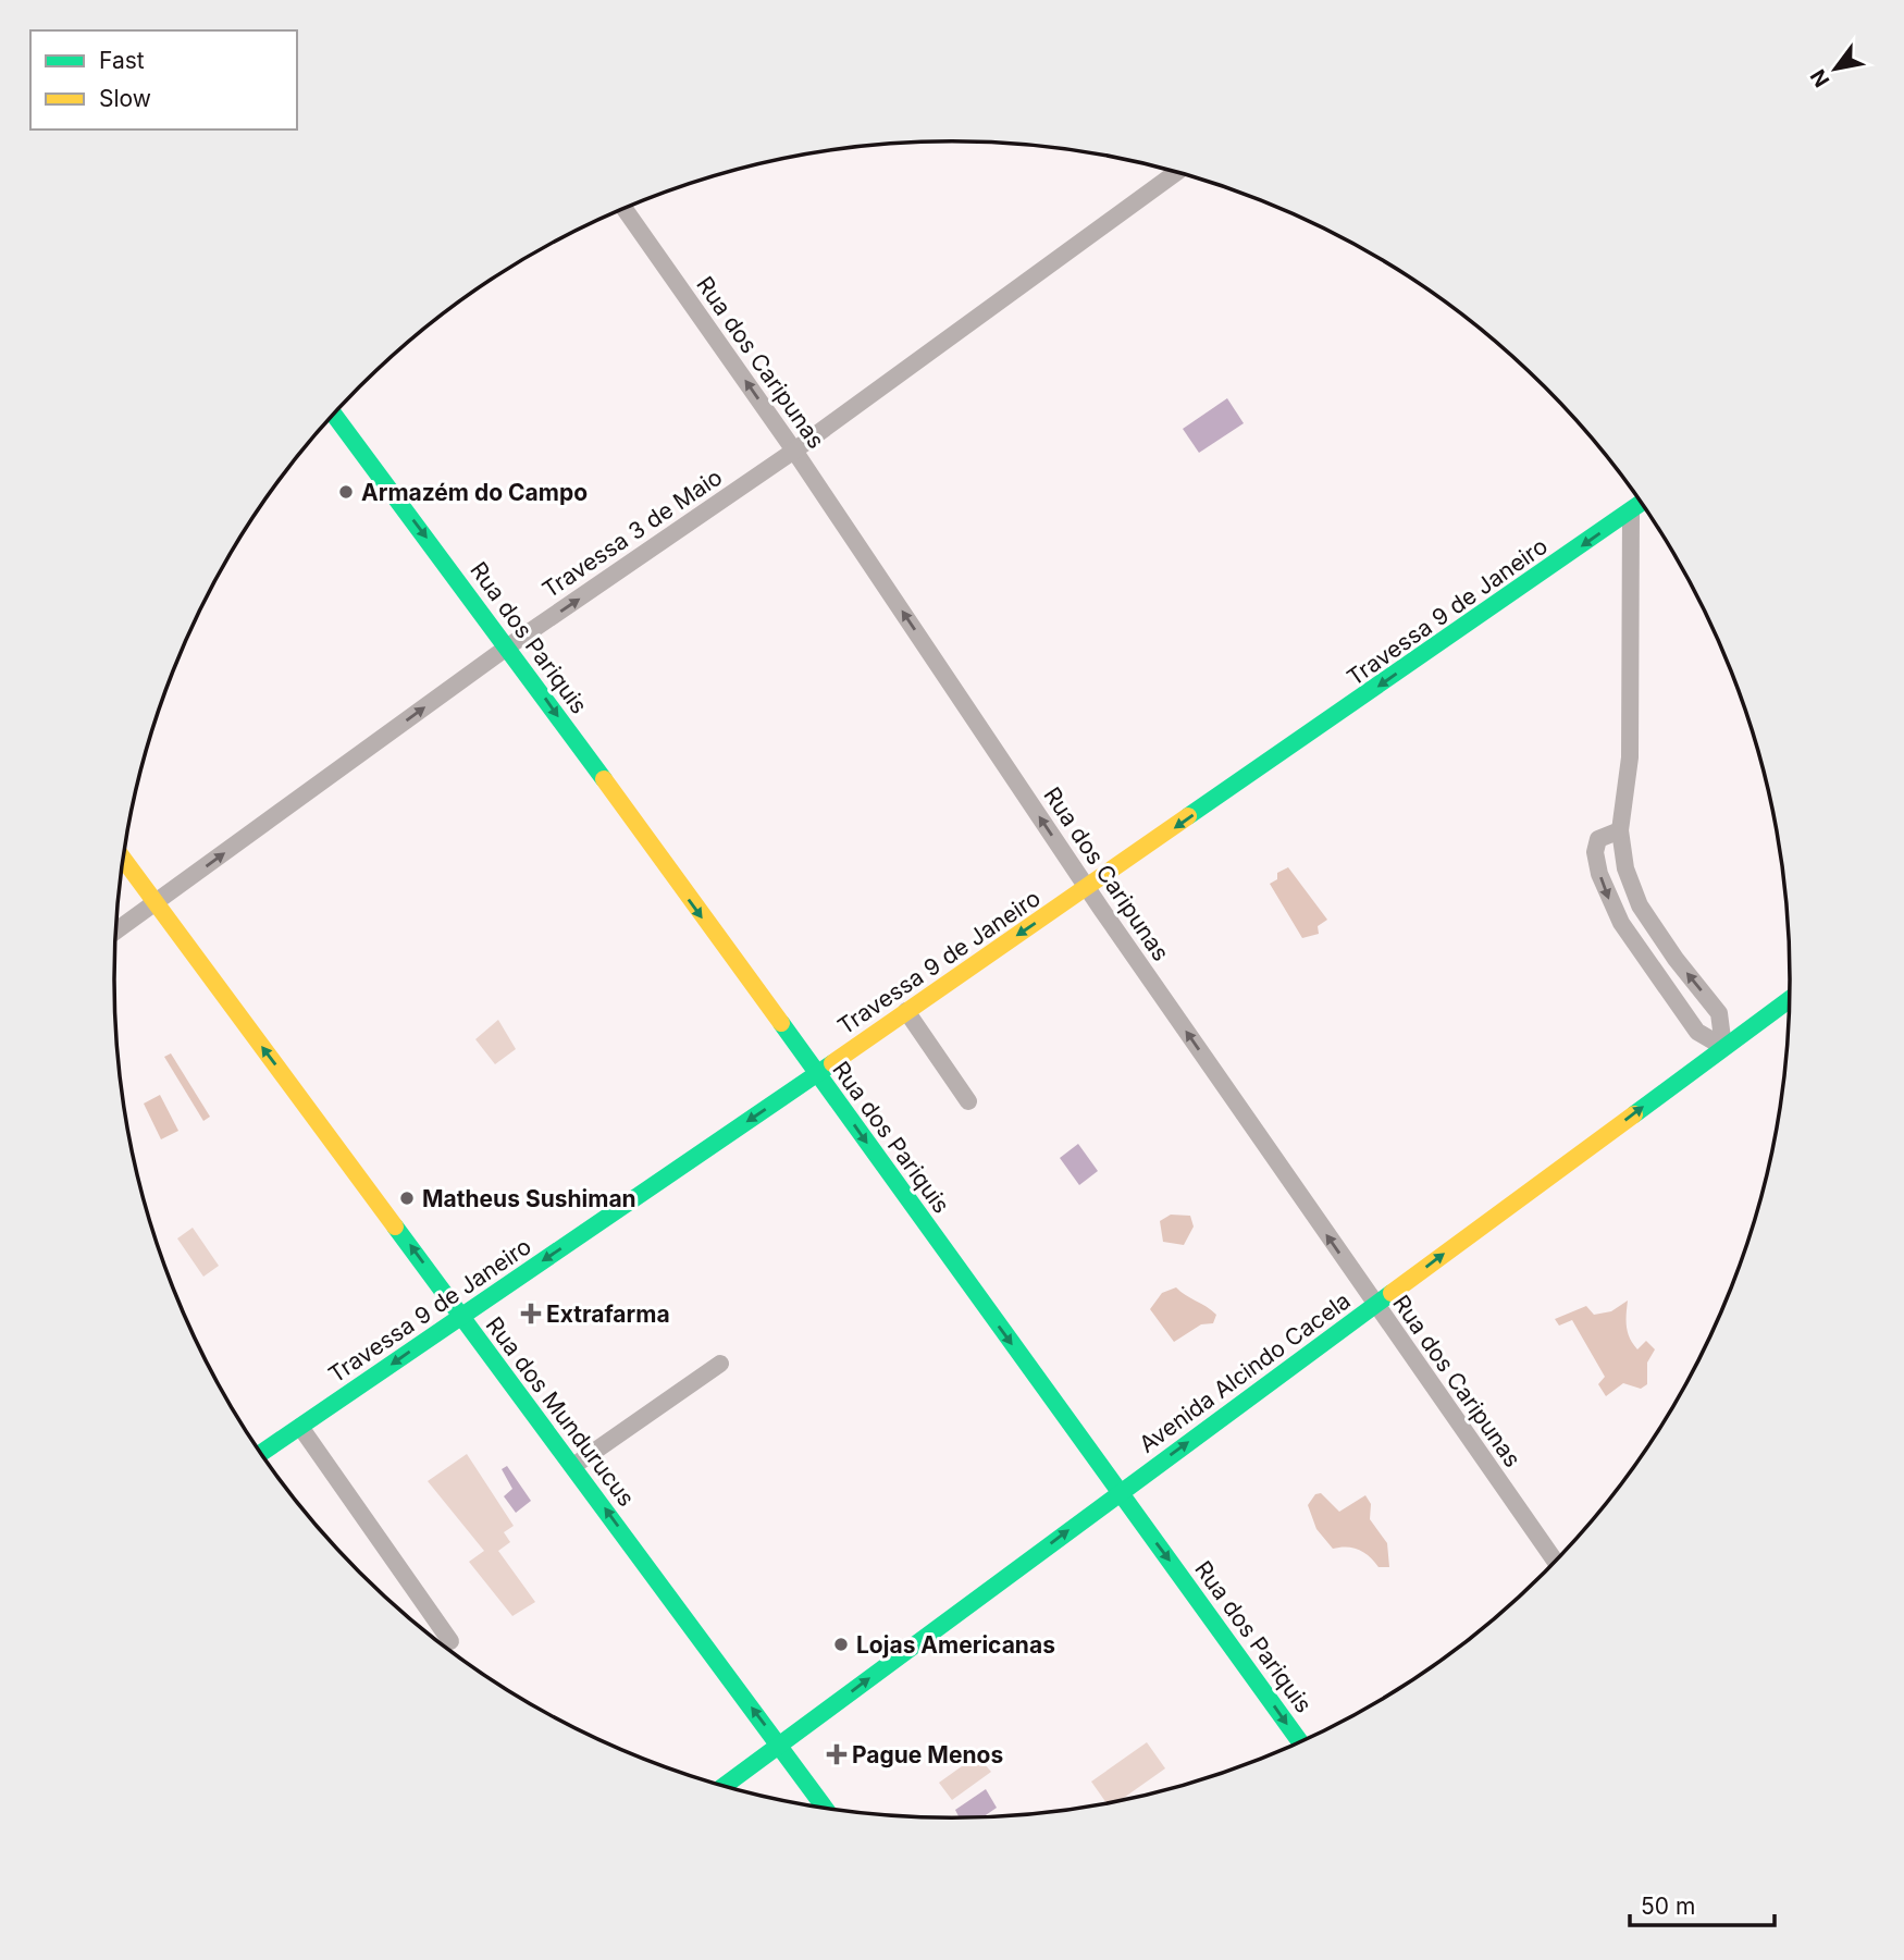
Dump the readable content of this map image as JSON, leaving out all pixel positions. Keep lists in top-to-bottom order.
{
  "streets": {
    "main road": [
      "Travessa 9 de Janeiro",
      "Rua dos Pariquis",
      "Avenida Alcindo Cacela",
      "Rua dos Mundurucus"
    ],
    "street": ["Rua dos Caripunas", "Travessa 3 de Maio"]
  },
  "crossings": [
    ["Rua dos Caripunas", "Travessa 3 de Maio"],
    ["Rua dos Caripunas", "Travessa 9 de Janeiro"],
    ["Rua dos Caripunas", "Avenida Alcindo Cacela"],
    ["Travessa 3 de Maio", "Rua dos Pariquis"],
    ["Travessa 3 de Maio", "Rua dos Mundurucus"],
    ["Travessa 9 de Janeiro", "Rua dos Pariquis"],
    ["Travessa 9 de Janeiro", "Rua dos Mundurucus"],
    ["Rua dos Pariquis", "Avenida Alcindo Cacela"],
    ["Avenida Alcindo Cacela", "Rua dos Mundurucus"]
  ],
  "one_way": [
    "Rua dos Caripunas",
    "Travessa 3 de Maio",
    "Travessa 9 de Janeiro",
    "Rua dos Pariquis",
    "Avenida Alcindo Cacela",
    "Rua dos Mundurucus"
  ],
  "places": {
    "other": ["Armazém do Campo", "Matheus Sushiman", "Lojas Americanas"],
    "health": ["Extrafarma", "Pague Menos"]
  },
  "legend": ["Fast", "Slow"],
  "scale_bar": "50 m",
  "north": "bottom left"
}
